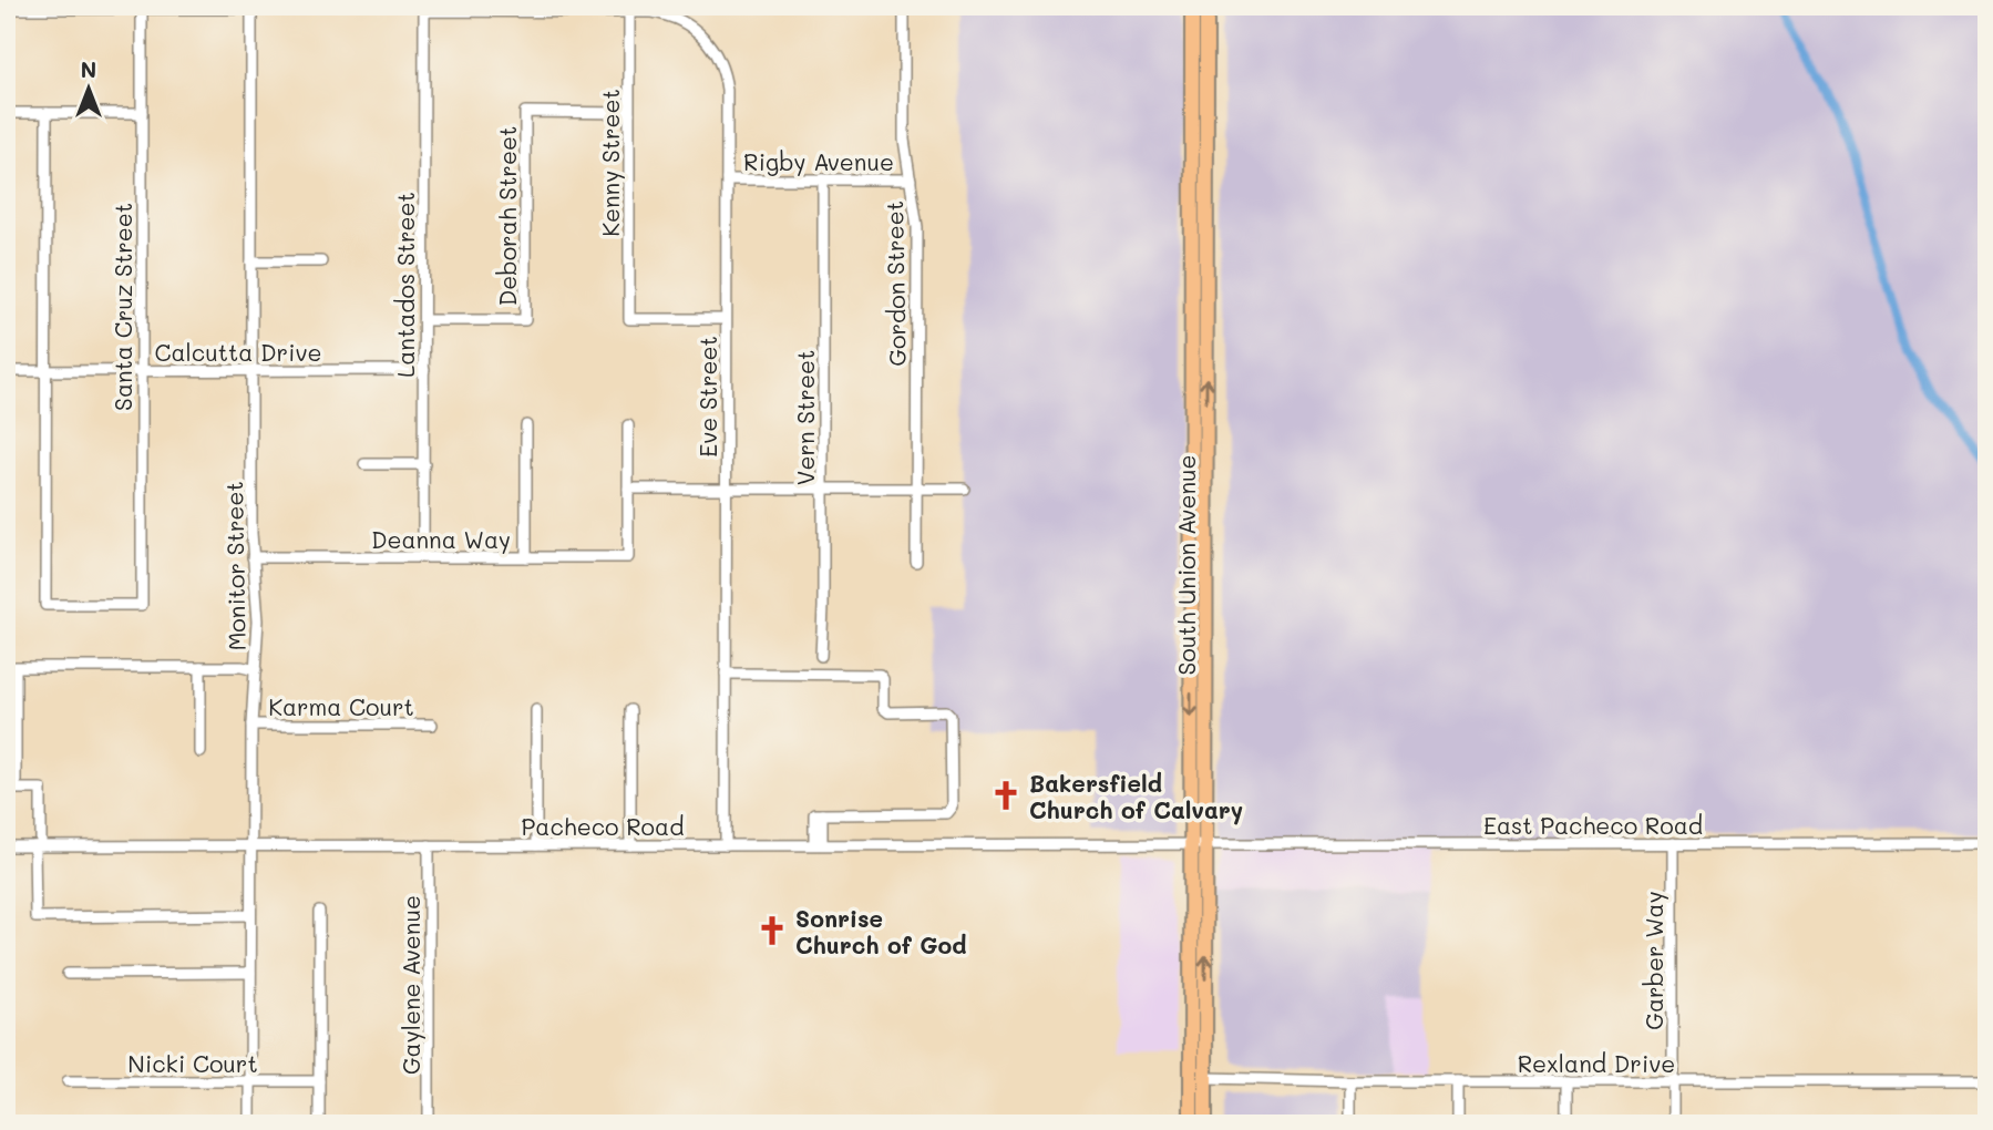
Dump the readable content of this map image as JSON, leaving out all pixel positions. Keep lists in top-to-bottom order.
{
  "streets": {
    "main road": ["South Union Avenue"],
    "street": [
      "Rigby Avenue",
      "Kenny Street",
      "Deborah Street",
      "Gordon Street",
      "Lantados Street",
      "Santa Cruz Street",
      "Calcutta Drive",
      "Eve Street",
      "Vern Street",
      "Deanna Way",
      "Monitor Street",
      "Karma Court",
      "East Pacheco Road",
      "Pacheco Road",
      "Garber Way",
      "Gaylene Avenue",
      "Nicki Court",
      "Rexland Drive"
    ]
  },
  "crossings": [
    ["Rigby Avenue", "Gordon Street"],
    ["Rigby Avenue", "Eve Street"],
    ["Rigby Avenue", "Vern Street"],
    ["Kenny Street", "Deborah Street"],
    ["Kenny Street", "Eve Street"],
    ["Deborah Street", "Lantados Street"],
    ["Lantados Street", "Calcutta Drive"],
    ["Lantados Street", "Eve Street"],
    ["Lantados Street", "Deanna Way"],
    ["Santa Cruz Street", "Calcutta Drive"],
    ["Calcutta Drive", "Monitor Street"],
    ["Eve Street", "Pacheco Road"],
    ["Deanna Way", "Monitor Street"],
    ["South Union Avenue", "East Pacheco Road"],
    ["South Union Avenue", "Pacheco Road"],
    ["South Union Avenue", "Rexland Drive"],
    ["Monitor Street", "Karma Court"],
    ["Monitor Street", "Pacheco Road"],
    ["Monitor Street", "Nicki Court"],
    ["East Pacheco Road", "Pacheco Road"],
    ["East Pacheco Road", "Garber Way"],
    ["Pacheco Road", "Gaylene Avenue"],
    ["Garber Way", "Rexland Drive"]
  ],
  "places": {
    "church": ["Bakersfield Church of Calvary", "Sonrise Church of God"]
  },
  "north": "top"
}
